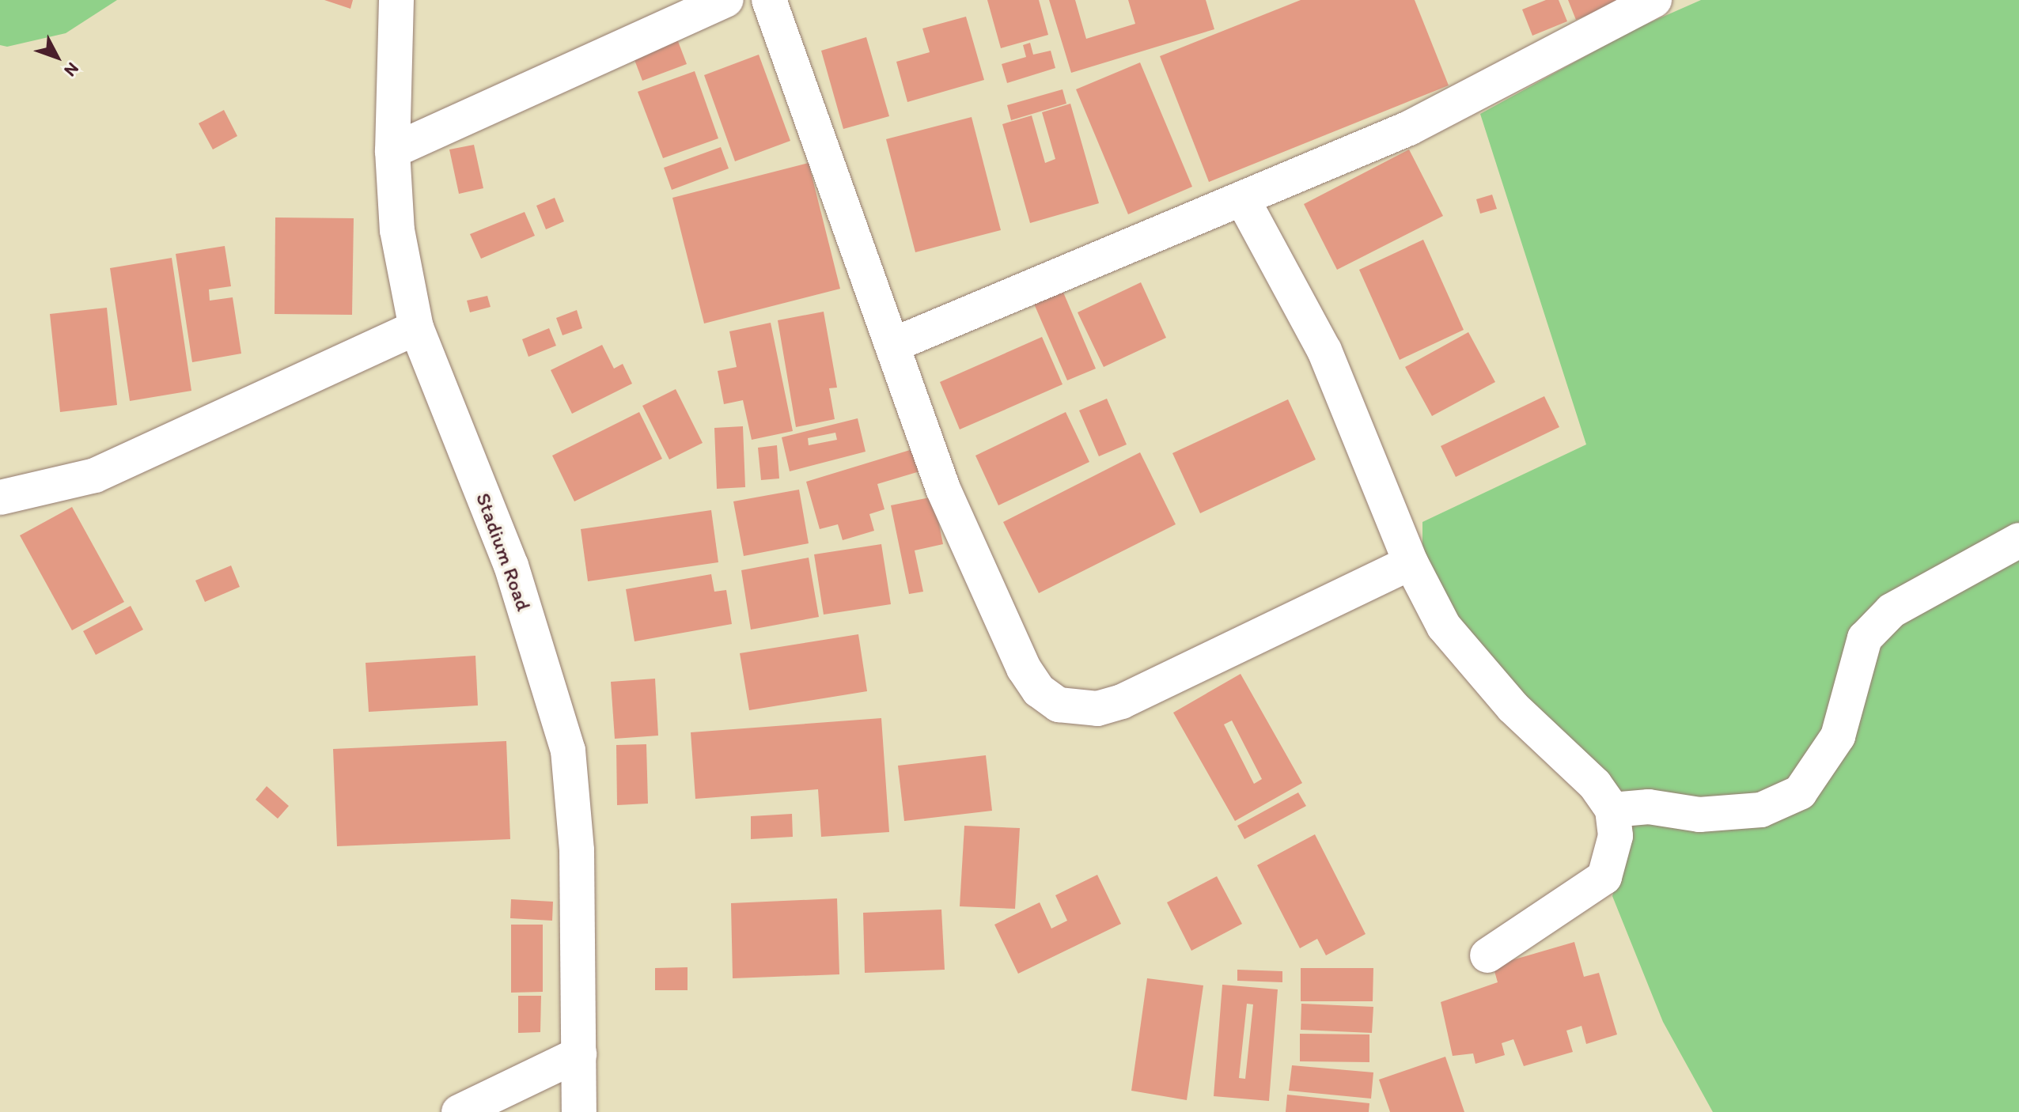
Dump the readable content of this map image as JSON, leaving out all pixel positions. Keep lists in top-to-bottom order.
{
  "streets": {
    "street": ["Stadium Road"]
  },
  "north": "bottom right"
}
